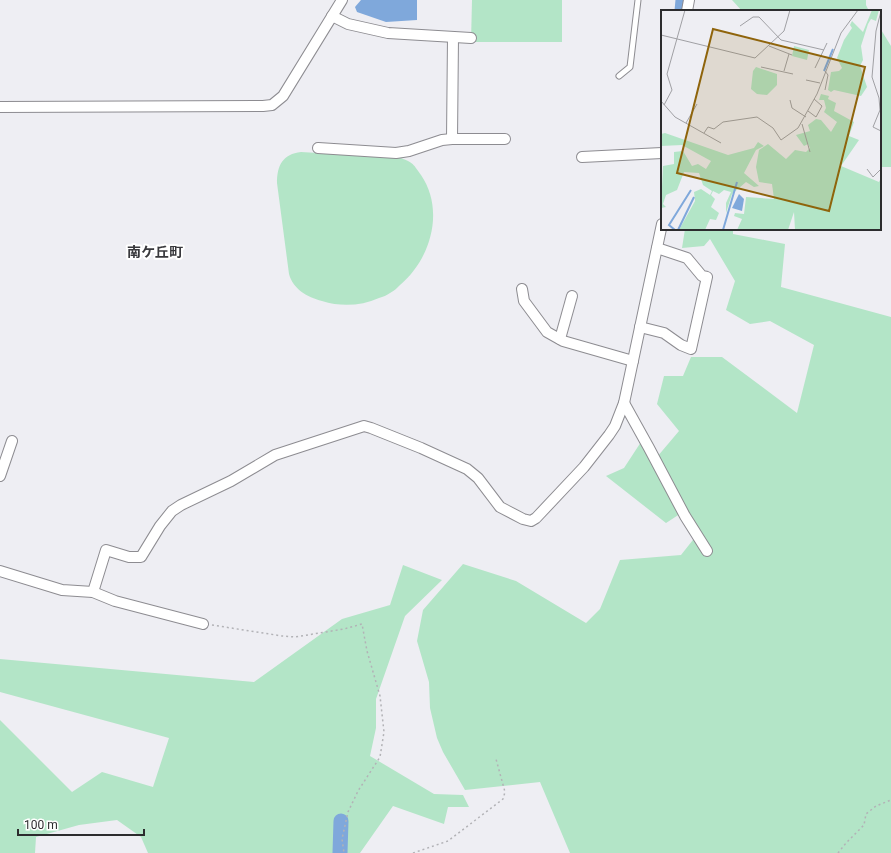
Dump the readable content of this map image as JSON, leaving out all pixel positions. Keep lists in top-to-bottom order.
{
  "districts": ["南ケ丘町"],
  "scale_bar": "100 m"
}
